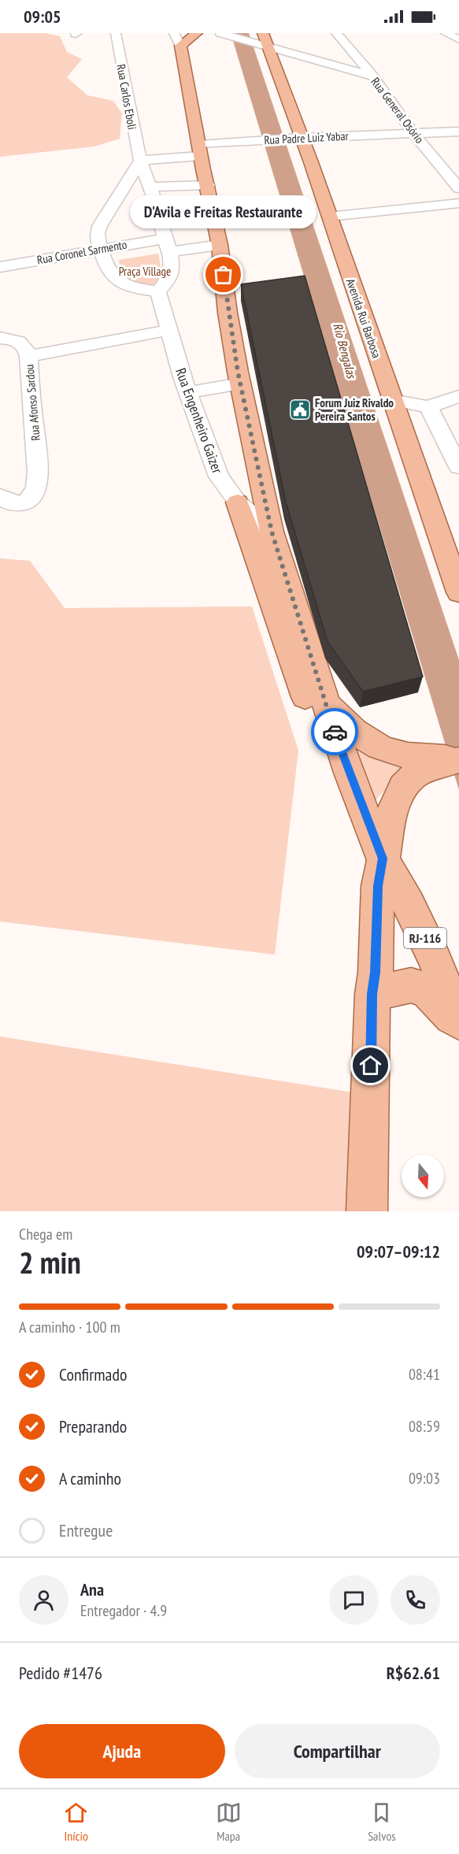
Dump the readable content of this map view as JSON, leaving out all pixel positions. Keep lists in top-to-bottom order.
{
  "streets": {
    "main road": ["Avenida Rui Barbosa", "RJ-116"],
    "street": [
      "Rua Carlos Eboli",
      "Rua General Osório",
      "Rua Padre Luiz Yabar",
      "Rua Coronel Sarmento",
      "Rua Afonso Sardou",
      "Rua Engenheiro Gaizer"
    ]
  },
  "crossings": [
    ["Rua Carlos Eboli", "Rua Padre Luiz Yabar"],
    ["Rua Carlos Eboli", "Rua Coronel Sarmento"],
    ["Rua Carlos Eboli", "Rua Engenheiro Gaizer"],
    ["Rua General Osório", "Rua Padre Luiz Yabar"],
    ["Rua Padre Luiz Yabar", "Avenida Rui Barbosa"],
    ["Rua Padre Luiz Yabar", "RJ-116"],
    ["Rua Coronel Sarmento", "RJ-116"],
    ["Rua Afonso Sardou", "Rua Engenheiro Gaizer"],
    ["Rua Engenheiro Gaizer", "RJ-116"]
  ],
  "water": ["Rio Bengalas"],
  "parks": ["Praça Village"],
  "places": {
    "other": ["D'Avila e Freitas Restaurante"],
    "public building": ["Forum Juiz Rivaldo Pereira Santos"]
  },
  "north": "bottom",
  "page": {
    "status": "09:05",
    "bubble": "D'Avila e Freitas Restaurante",
    "heading": ["2 min", "Chega em", "09:07–09:12"],
    "panel": [
      "Ana",
      "Entregador · 4.9",
      "Pedido #1476",
      "R$62.61"
    ],
    "bar": "A caminho · 100 m",
    "list": [
      ["Confirmado", "08:41"],
      ["Preparando", "08:59"],
      ["A caminho", "09:03"],
      "Entregue"
    ],
    "buttons": ["Ajuda", "Compartilhar"],
    "tabs": ["Início", "Mapa", "Salvos"]
  }
}
